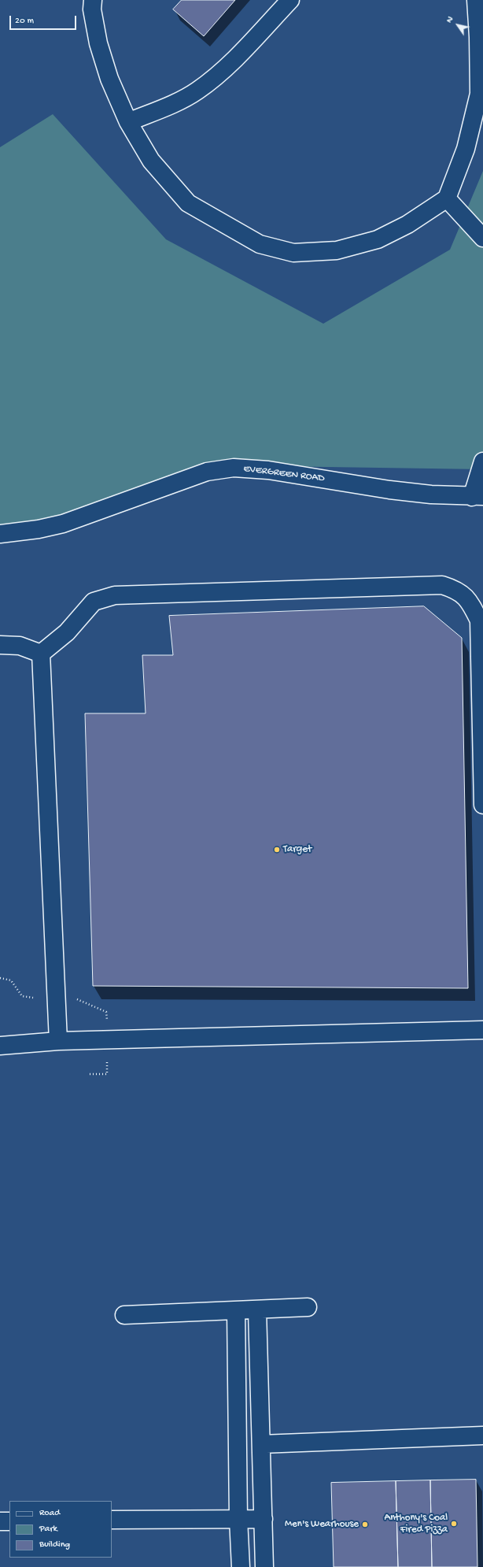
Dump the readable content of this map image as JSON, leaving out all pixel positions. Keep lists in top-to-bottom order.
{
  "streets": {
    "street": ["EVERGREEN ROAD"]
  },
  "places": ["Target", "Anthony's Coal Fired Pizza", "Men's Wearhouse"],
  "legend": ["Road", "Park", "Building"],
  "scale_bar": "20 m",
  "north": "top left"
}
